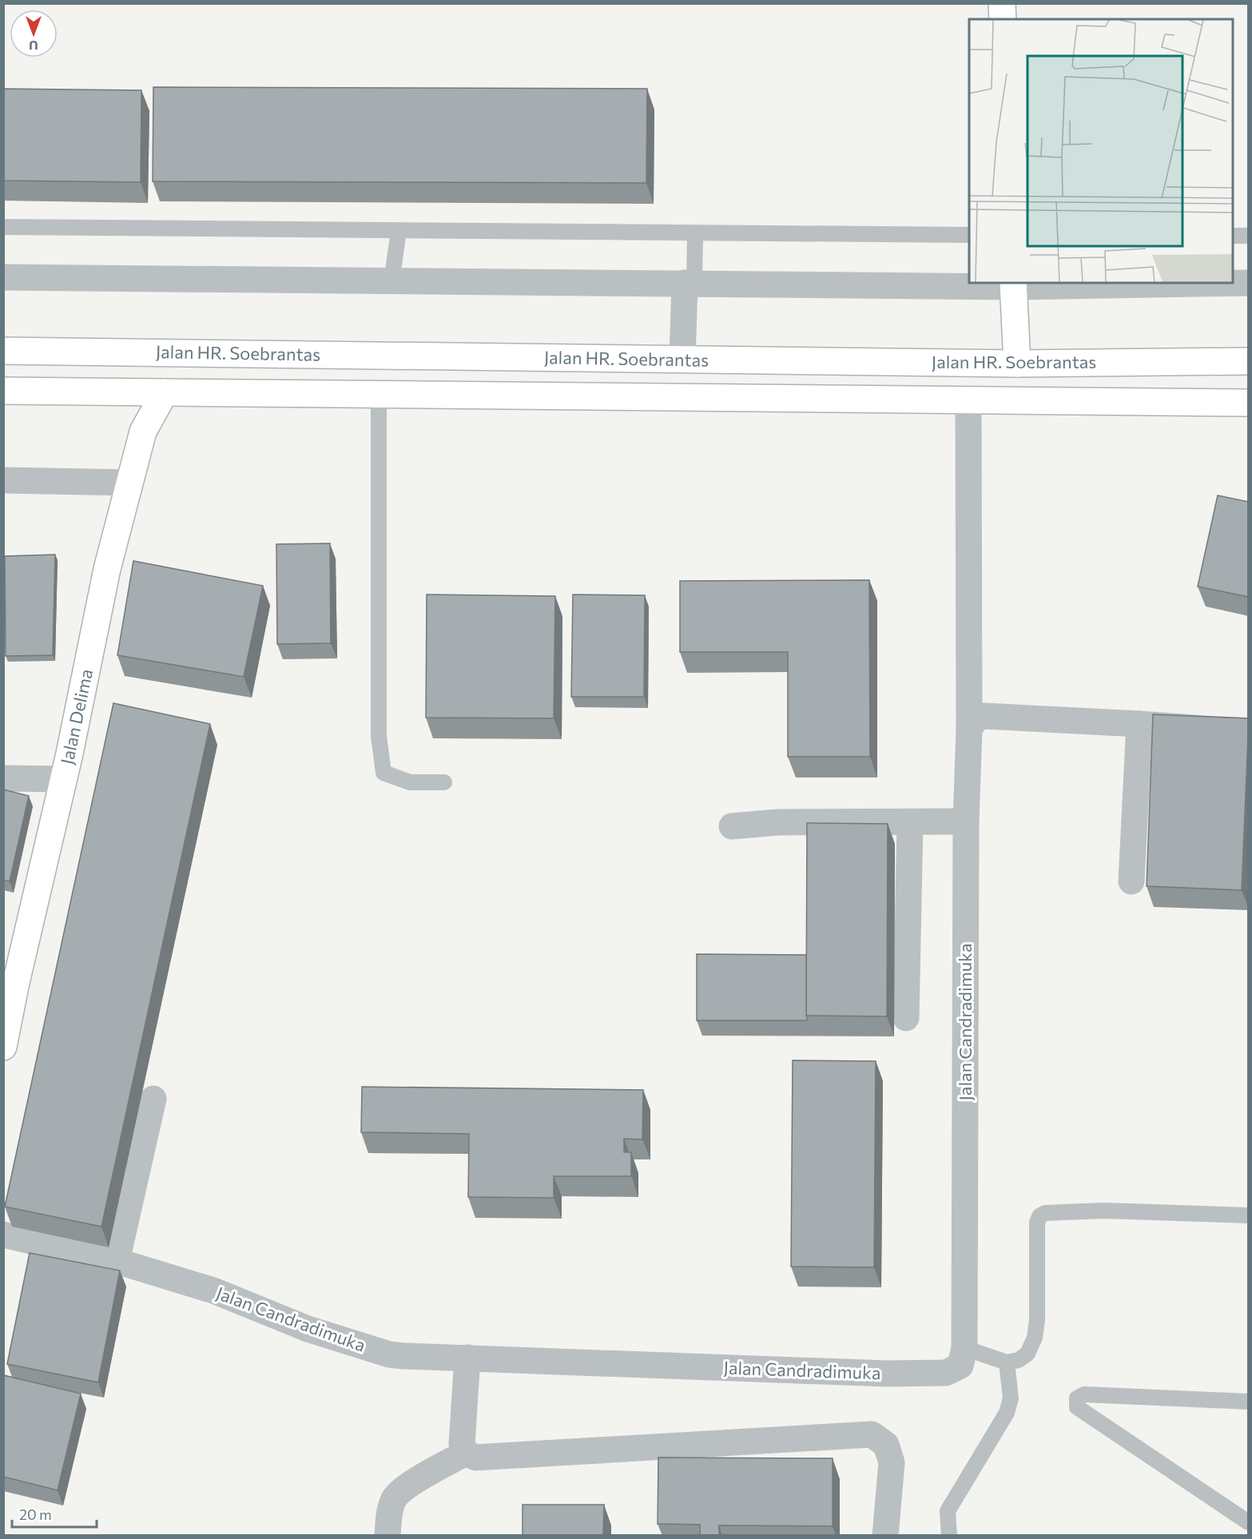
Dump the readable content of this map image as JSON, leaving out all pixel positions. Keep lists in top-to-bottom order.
{
  "streets": {
    "main road": ["Jalan HR. Soebrantas", "Jalan Delima"],
    "street": ["Jalan Candradimuka"]
  },
  "crossings": [
    ["Jalan HR. Soebrantas", "Jalan Delima"],
    ["Jalan HR. Soebrantas", "Jalan Candradimuka"]
  ],
  "scale_bar": "20 m",
  "north": "bottom"
}
